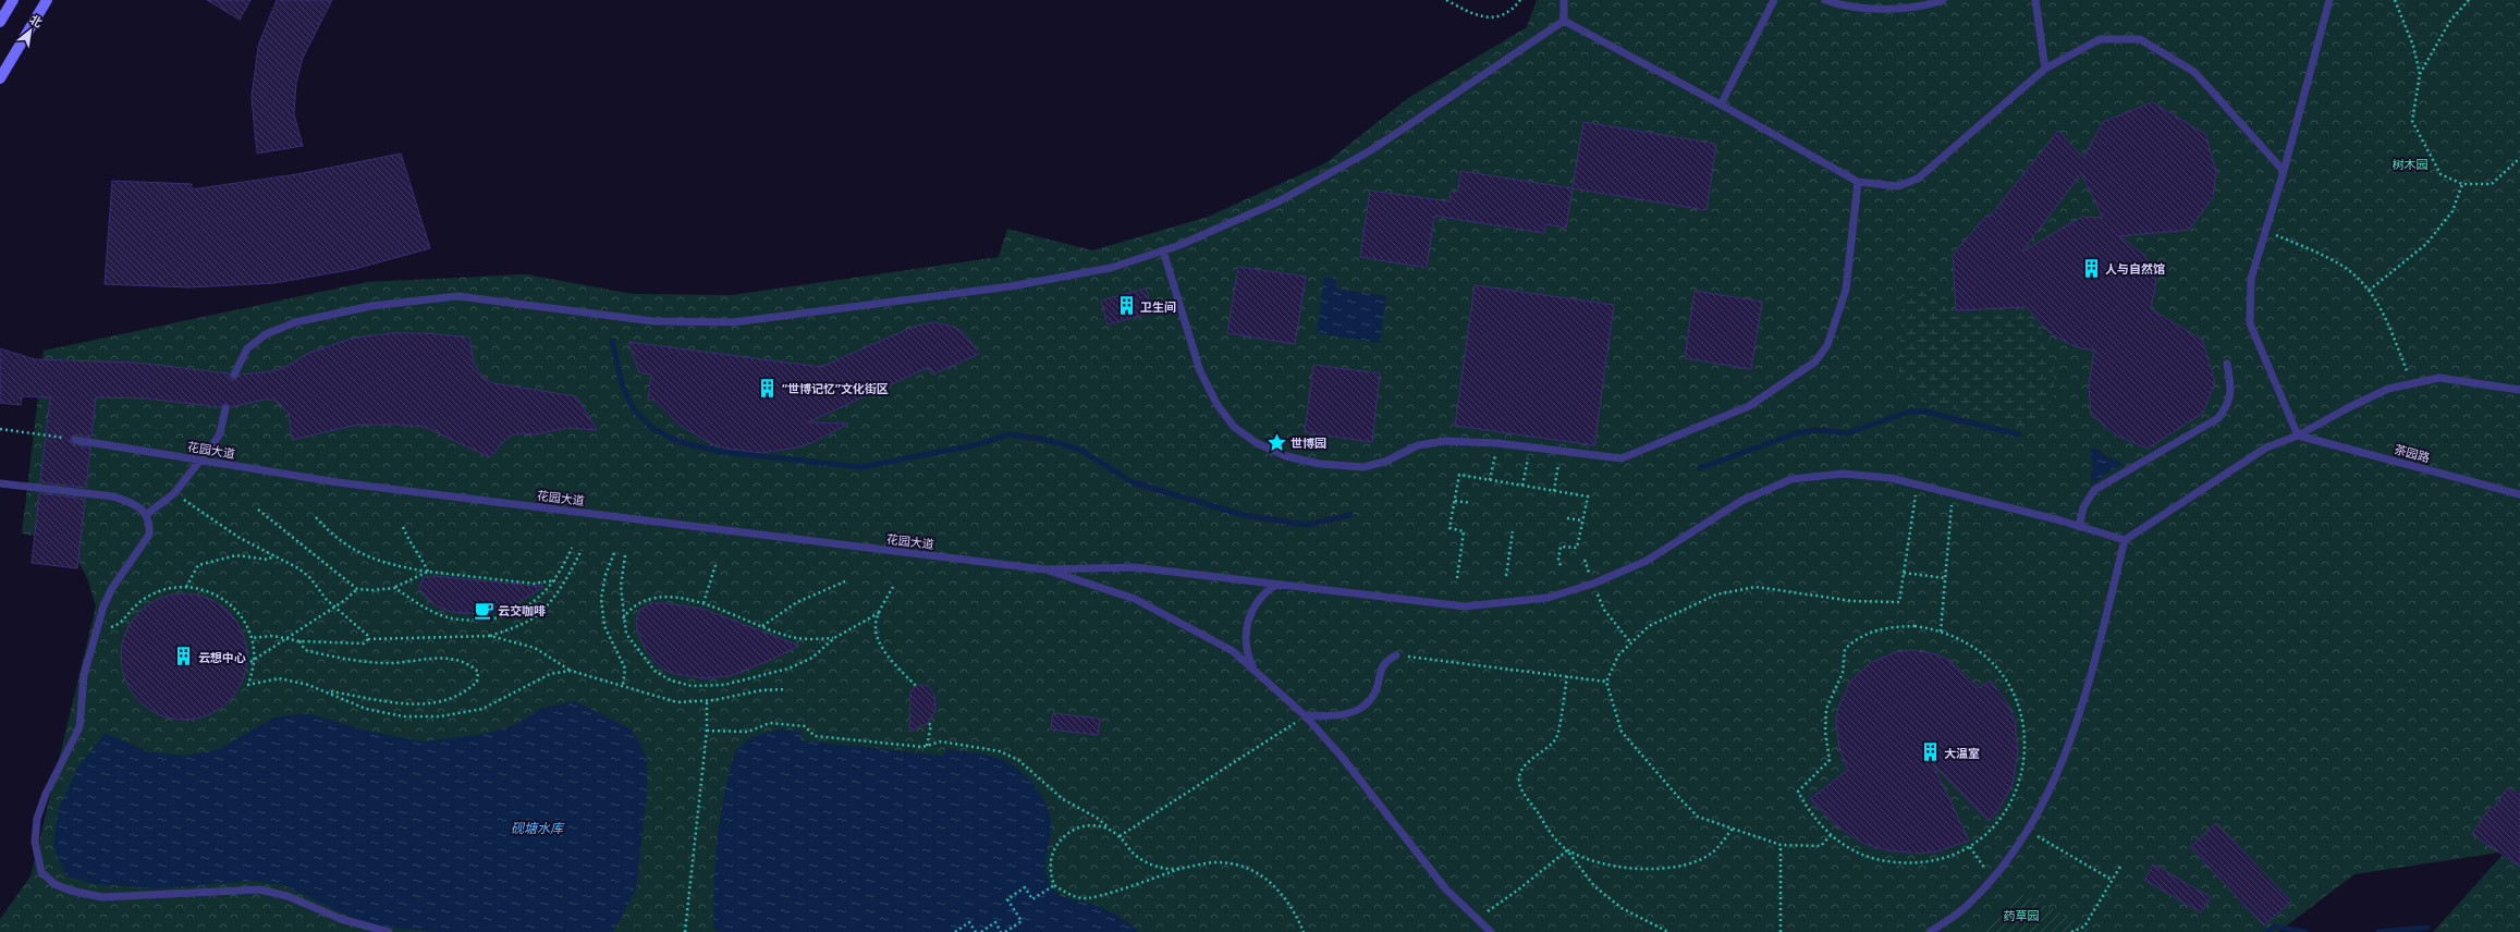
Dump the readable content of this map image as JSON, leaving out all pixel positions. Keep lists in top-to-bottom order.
{
  "streets": {
    "lane": ["花园大道", "茶园路"]
  },
  "water": ["砚塘水库"],
  "parks": ["树木园", "药草园"],
  "places": {
    "building": [
      "人与自然馆",
      "卫生间",
      "“世博记忆”文化街区",
      "云想中心",
      "大温室"
    ],
    "place": ["世博园"],
    "cafe": ["云交咖啡"]
  },
  "north": "top right"
}
